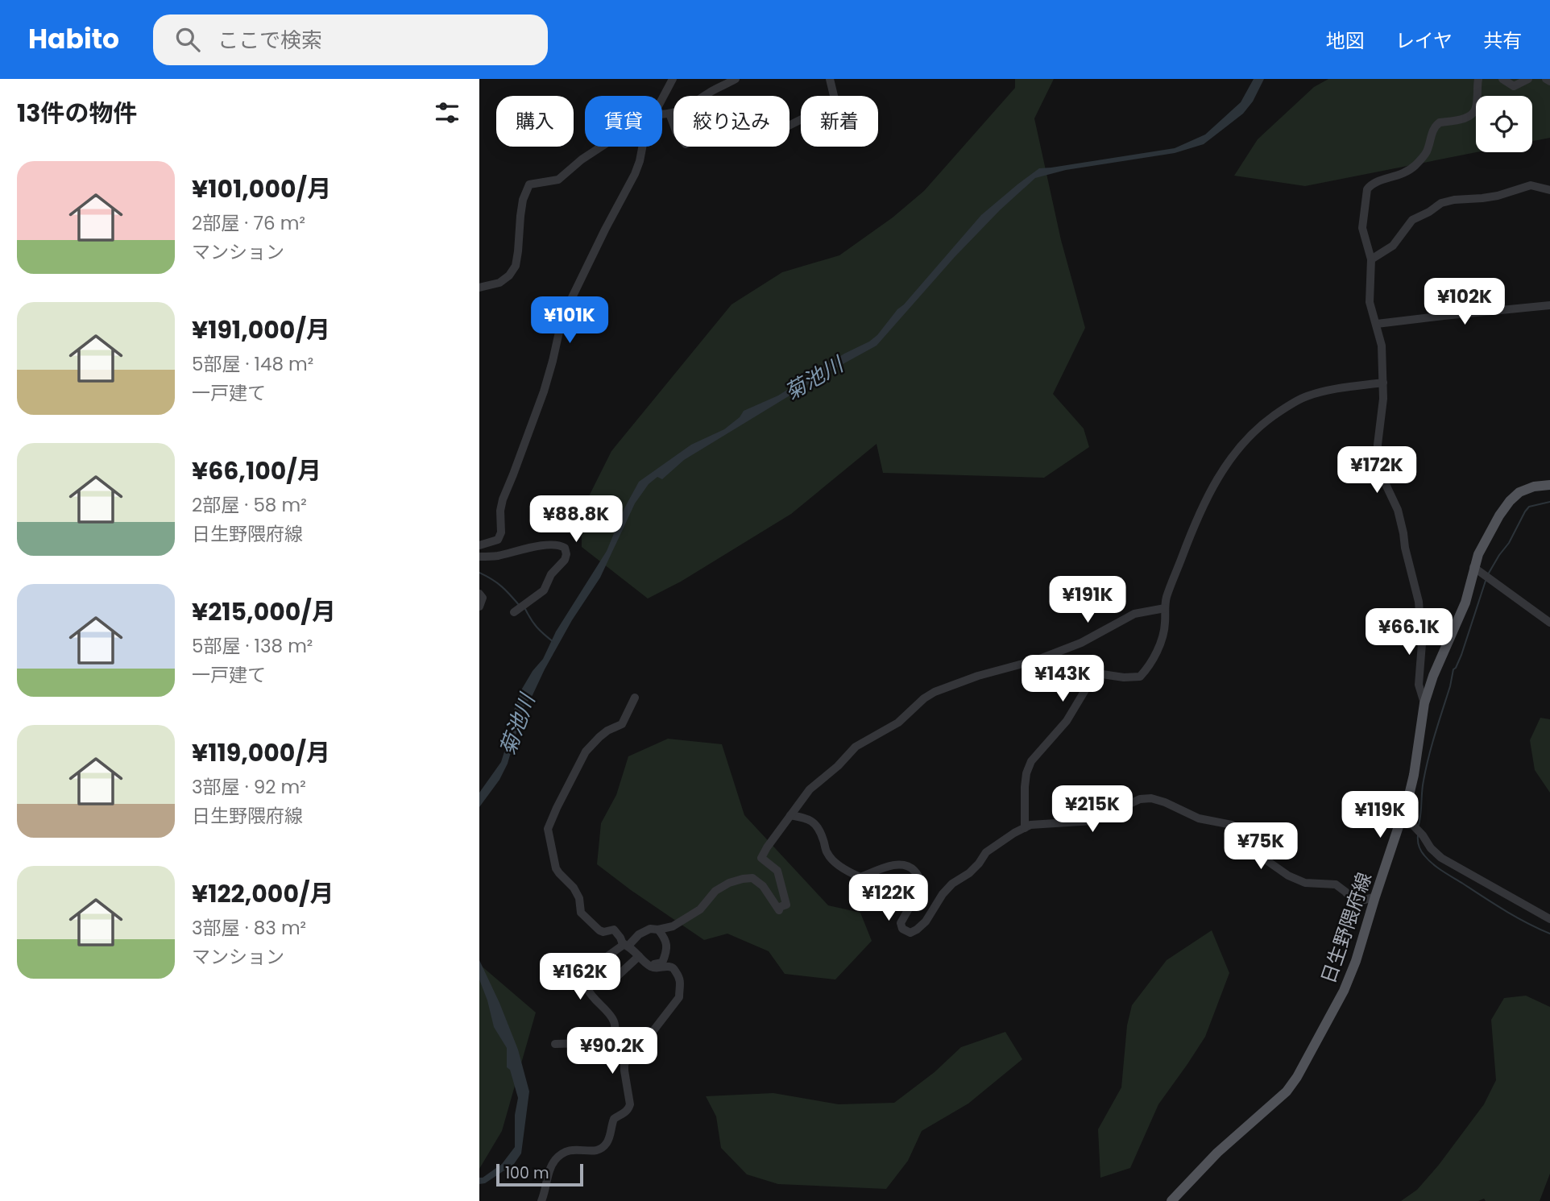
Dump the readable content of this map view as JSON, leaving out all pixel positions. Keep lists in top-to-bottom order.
{
  "streets": {
    "main road": ["日生野隈府線"]
  },
  "water": ["菊池川"],
  "scale_bar": "100 m",
  "page": {
    "header": "Habito",
    "search": "ここで検索",
    "nav": ["地図", "レイヤ", "共有"],
    "heading": "13件の物件",
    "chip": [
      "購入",
      "賃貸",
      "絞り込み",
      "新着"
    ],
    "list": [
      {
        "name": "¥101,000/月",
        "note": "2部屋 · 76 m² · マンション"
      },
      {
        "name": "¥191,000/月",
        "note": "5部屋 · 148 m² · 一戸建て"
      },
      {
        "name": "¥66,100/月",
        "note": "2部屋 · 58 m² · 日生野隈府線"
      },
      {
        "name": "¥215,000/月",
        "note": "5部屋 · 138 m² · 一戸建て"
      },
      {
        "name": "¥119,000/月",
        "note": "3部屋 · 92 m² · 日生野隈府線"
      },
      {
        "name": "¥122,000/月",
        "note": "3部屋 · 83 m² · マンション"
      }
    ],
    "price": [
      "¥102K",
      "¥101K",
      "¥172K",
      "¥88.8K",
      "¥191K",
      "¥66.1K",
      "¥143K",
      "¥215K",
      "¥119K",
      "¥75K",
      "¥122K",
      "¥162K",
      "¥90.2K"
    ],
    "scale": "100 m"
  }
}
